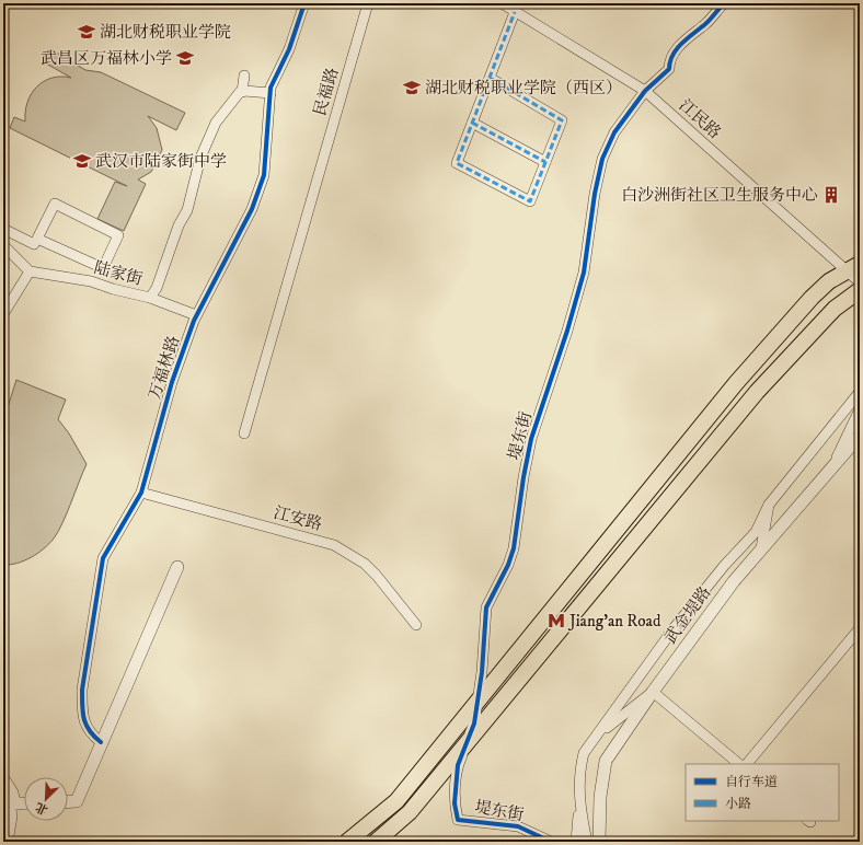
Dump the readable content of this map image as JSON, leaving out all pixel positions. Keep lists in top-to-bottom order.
{
  "streets": {
    "street": [
      "民福路",
      "江民路",
      "陆家街",
      "万福林路",
      "堤东街",
      "江安路",
      "武金堤路"
    ]
  },
  "crossings": [
    ["江民路", "堤东街"],
    ["陆家街", "万福林路"],
    ["万福林路", "江安路"]
  ],
  "places": {
    "school or university": [
      "湖北财税职业学院",
      "武昌区万福林小学",
      "湖北财税职业学院（西区）",
      "武汉市陆家街中学"
    ],
    "building": ["白沙洲街社区卫生服务中心"],
    "metro station": ["Jiang'an Road"]
  },
  "legend": ["自行车道", "小路"],
  "north": "bottom left"
}
